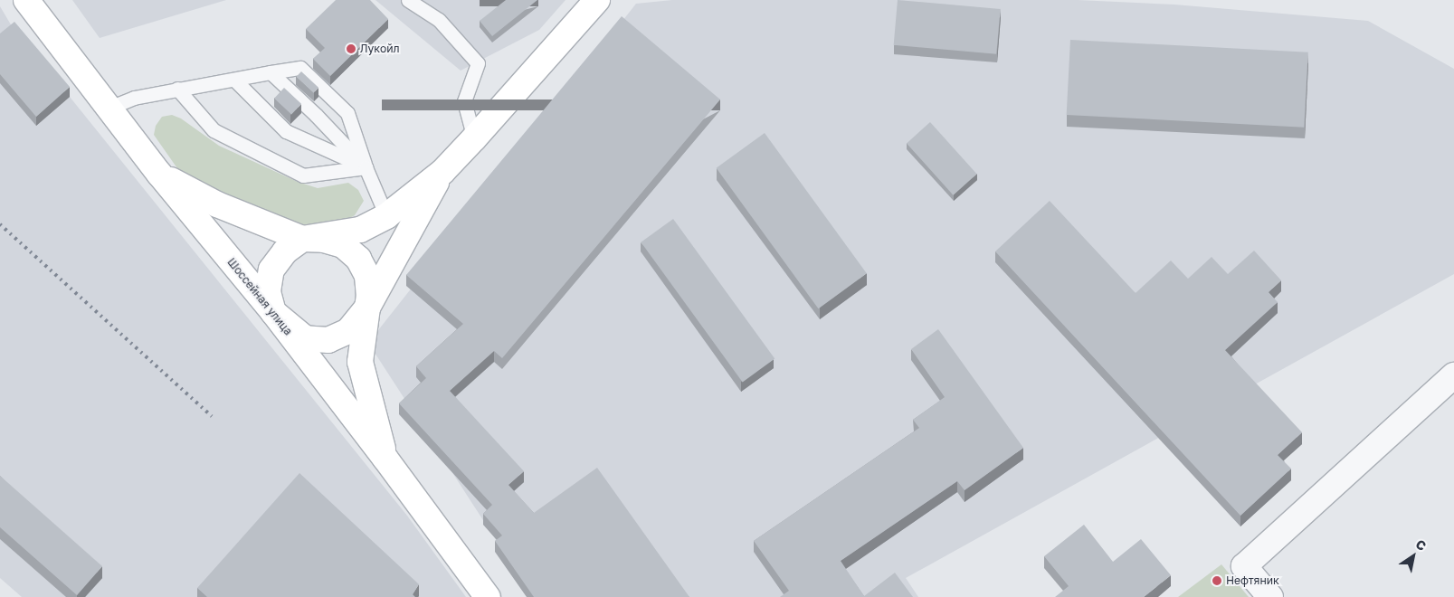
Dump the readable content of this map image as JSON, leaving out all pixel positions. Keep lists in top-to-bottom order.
{
  "streets": {
    "main road": ["Шоссейная улица"]
  },
  "places": ["Лукойл", "Нефтяник"],
  "north": "top right"
}
